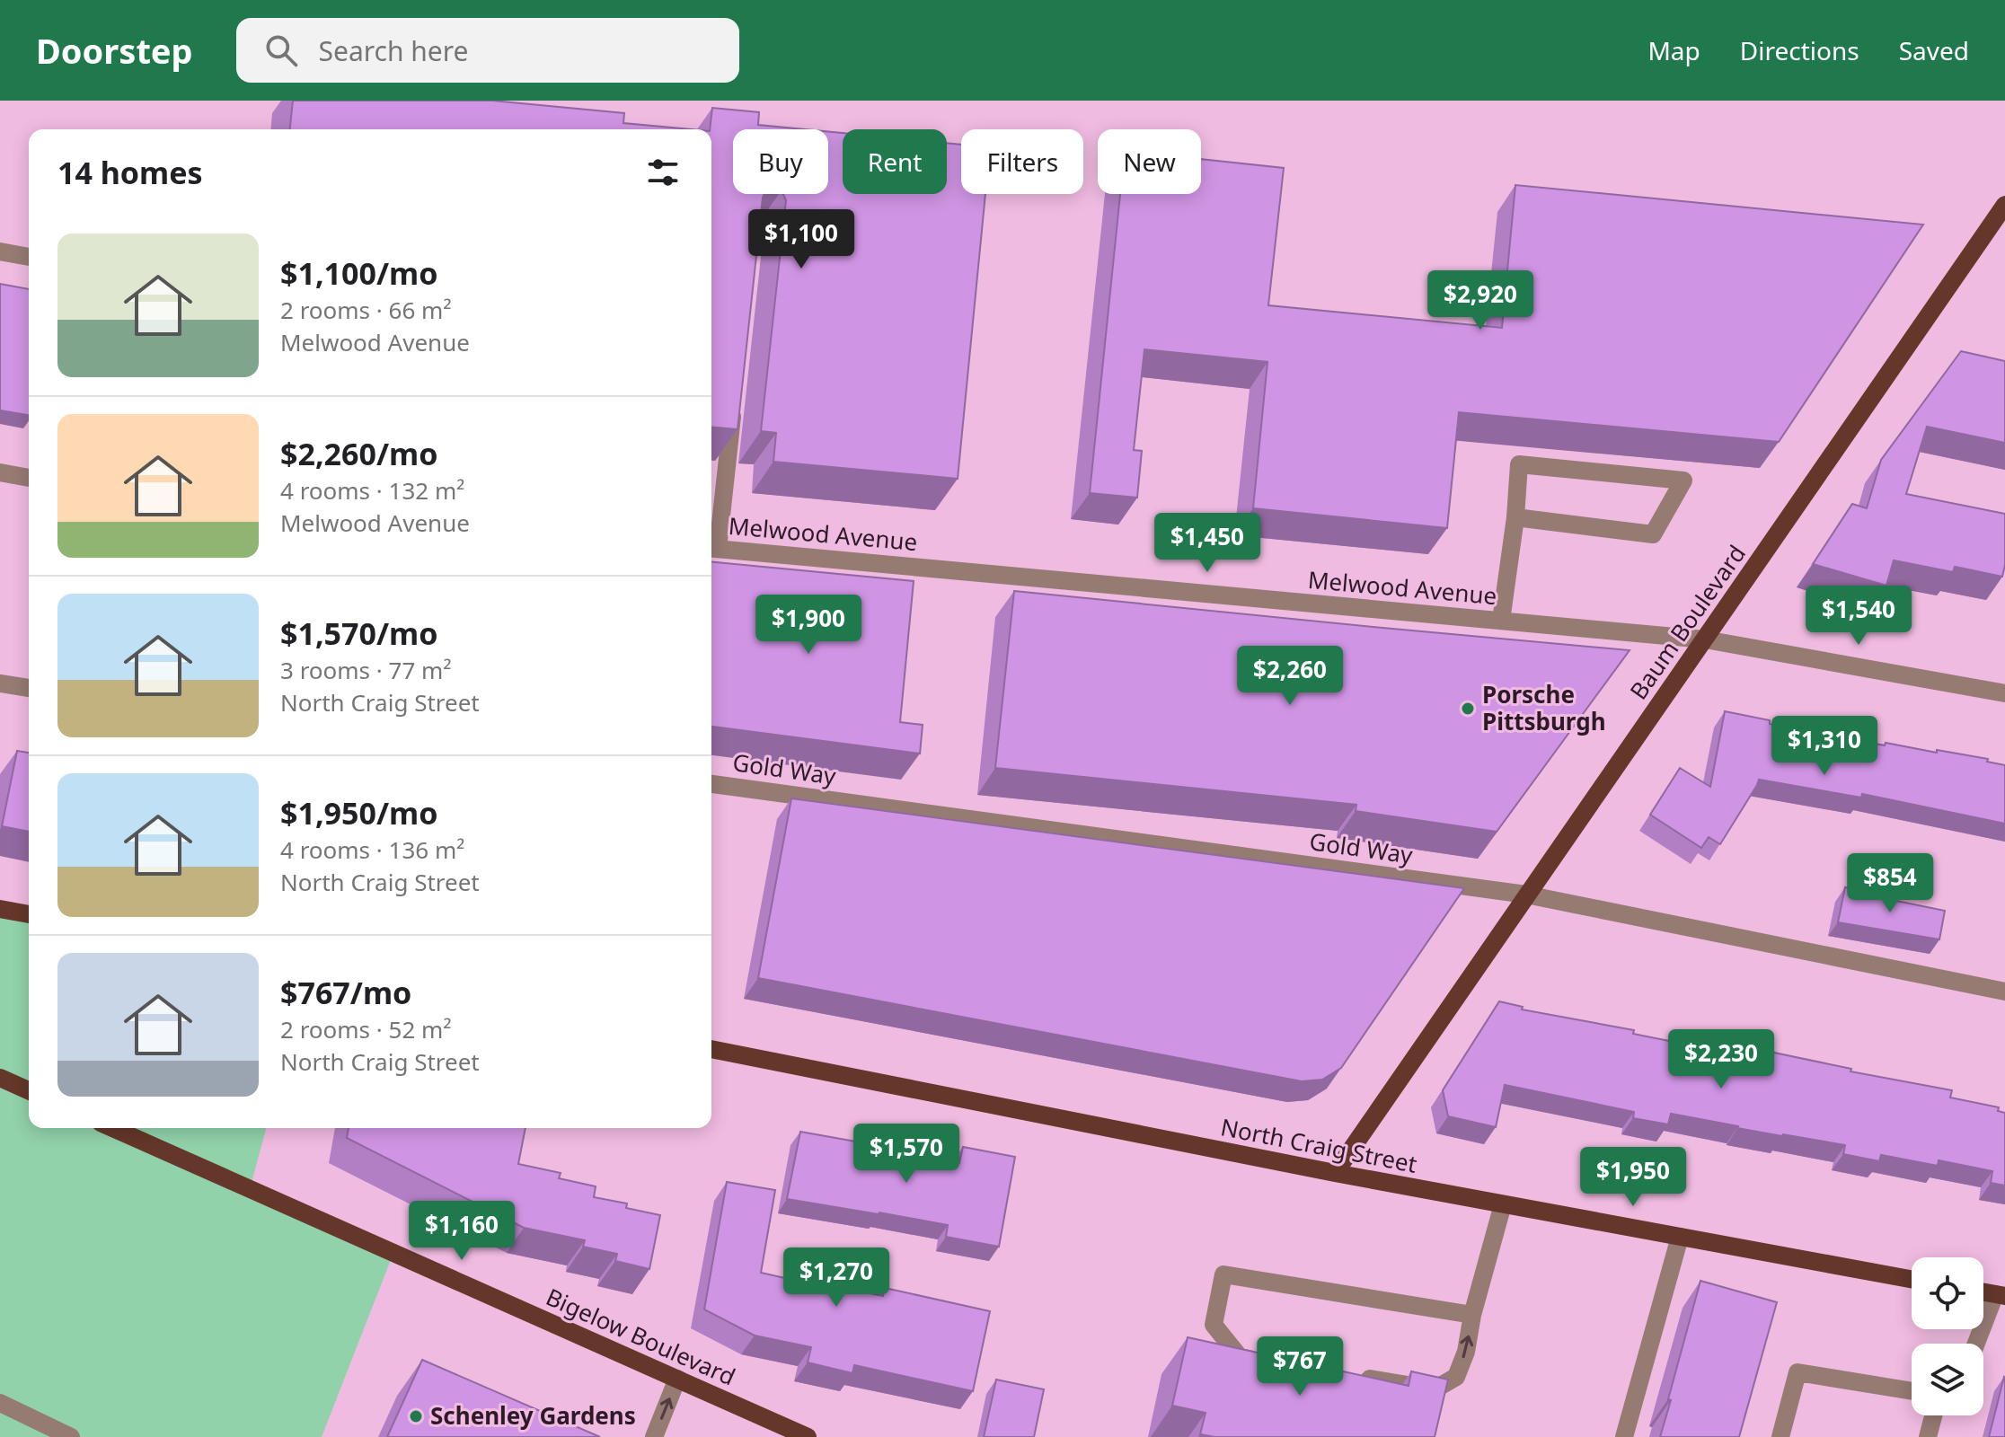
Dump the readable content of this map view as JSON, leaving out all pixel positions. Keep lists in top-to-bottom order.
{
  "streets": {
    "main road": ["Baum Boulevard", "North Craig Street", "Bigelow Boulevard"],
    "street": ["Melwood Avenue", "Gold Way"]
  },
  "crossings": [
    ["Melwood Avenue", "Baum Boulevard"],
    ["Baum Boulevard", "Gold Way"],
    ["Baum Boulevard", "North Craig Street"]
  ],
  "places": ["Porsche Pittsburgh", "Schenley Gardens"],
  "page": {
    "header": "Doorstep",
    "search": "Search here",
    "nav": ["Map", "Directions", "Saved"],
    "chip": [
      "Buy",
      "Rent",
      "Filters",
      "New"
    ],
    "heading": "14 homes",
    "price": [
      "$1,100",
      "$2,920",
      "$1,450",
      "$1,540",
      "$1,900",
      "$2,260",
      "$1,310",
      "$854",
      "$2,230",
      "$1,570",
      "$1,950",
      "$1,160",
      "$1,270",
      "$767"
    ],
    "list": [
      {
        "name": "$1,100/mo",
        "note": "2 rooms · 66 m² · Melwood Avenue"
      },
      {
        "name": "$2,260/mo",
        "note": "4 rooms · 132 m² · Melwood Avenue"
      },
      {
        "name": "$1,570/mo",
        "note": "3 rooms · 77 m² · North Craig Street"
      },
      {
        "name": "$1,950/mo",
        "note": "4 rooms · 136 m² · North Craig Street"
      },
      {
        "name": "$767/mo",
        "note": "2 rooms · 52 m² · North Craig Street"
      }
    ]
  }
}
